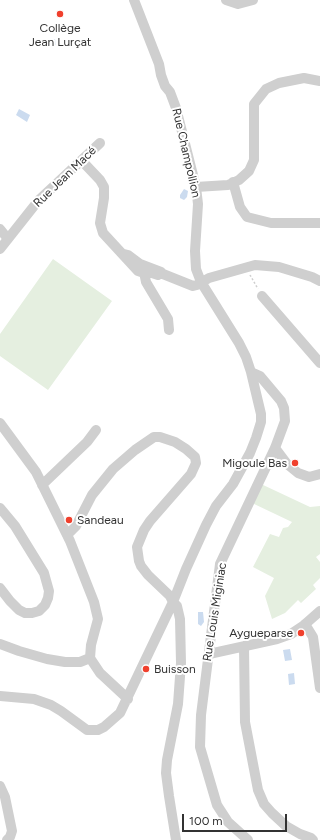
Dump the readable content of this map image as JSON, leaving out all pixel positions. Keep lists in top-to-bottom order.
{
  "streets": {
    "street": ["Rue Champollion", "Rue Jean Macé", "Rue Louis Miginiac"]
  },
  "crossings": [
    ["Rue Champollion", "Rue Louis Miginiac"]
  ],
  "places": [
    "Collège Jean Lurçat",
    "Migoule Bas",
    "Sandeau",
    "Aygueparse",
    "Buisson"
  ],
  "scale_bar": "100 m"
}
